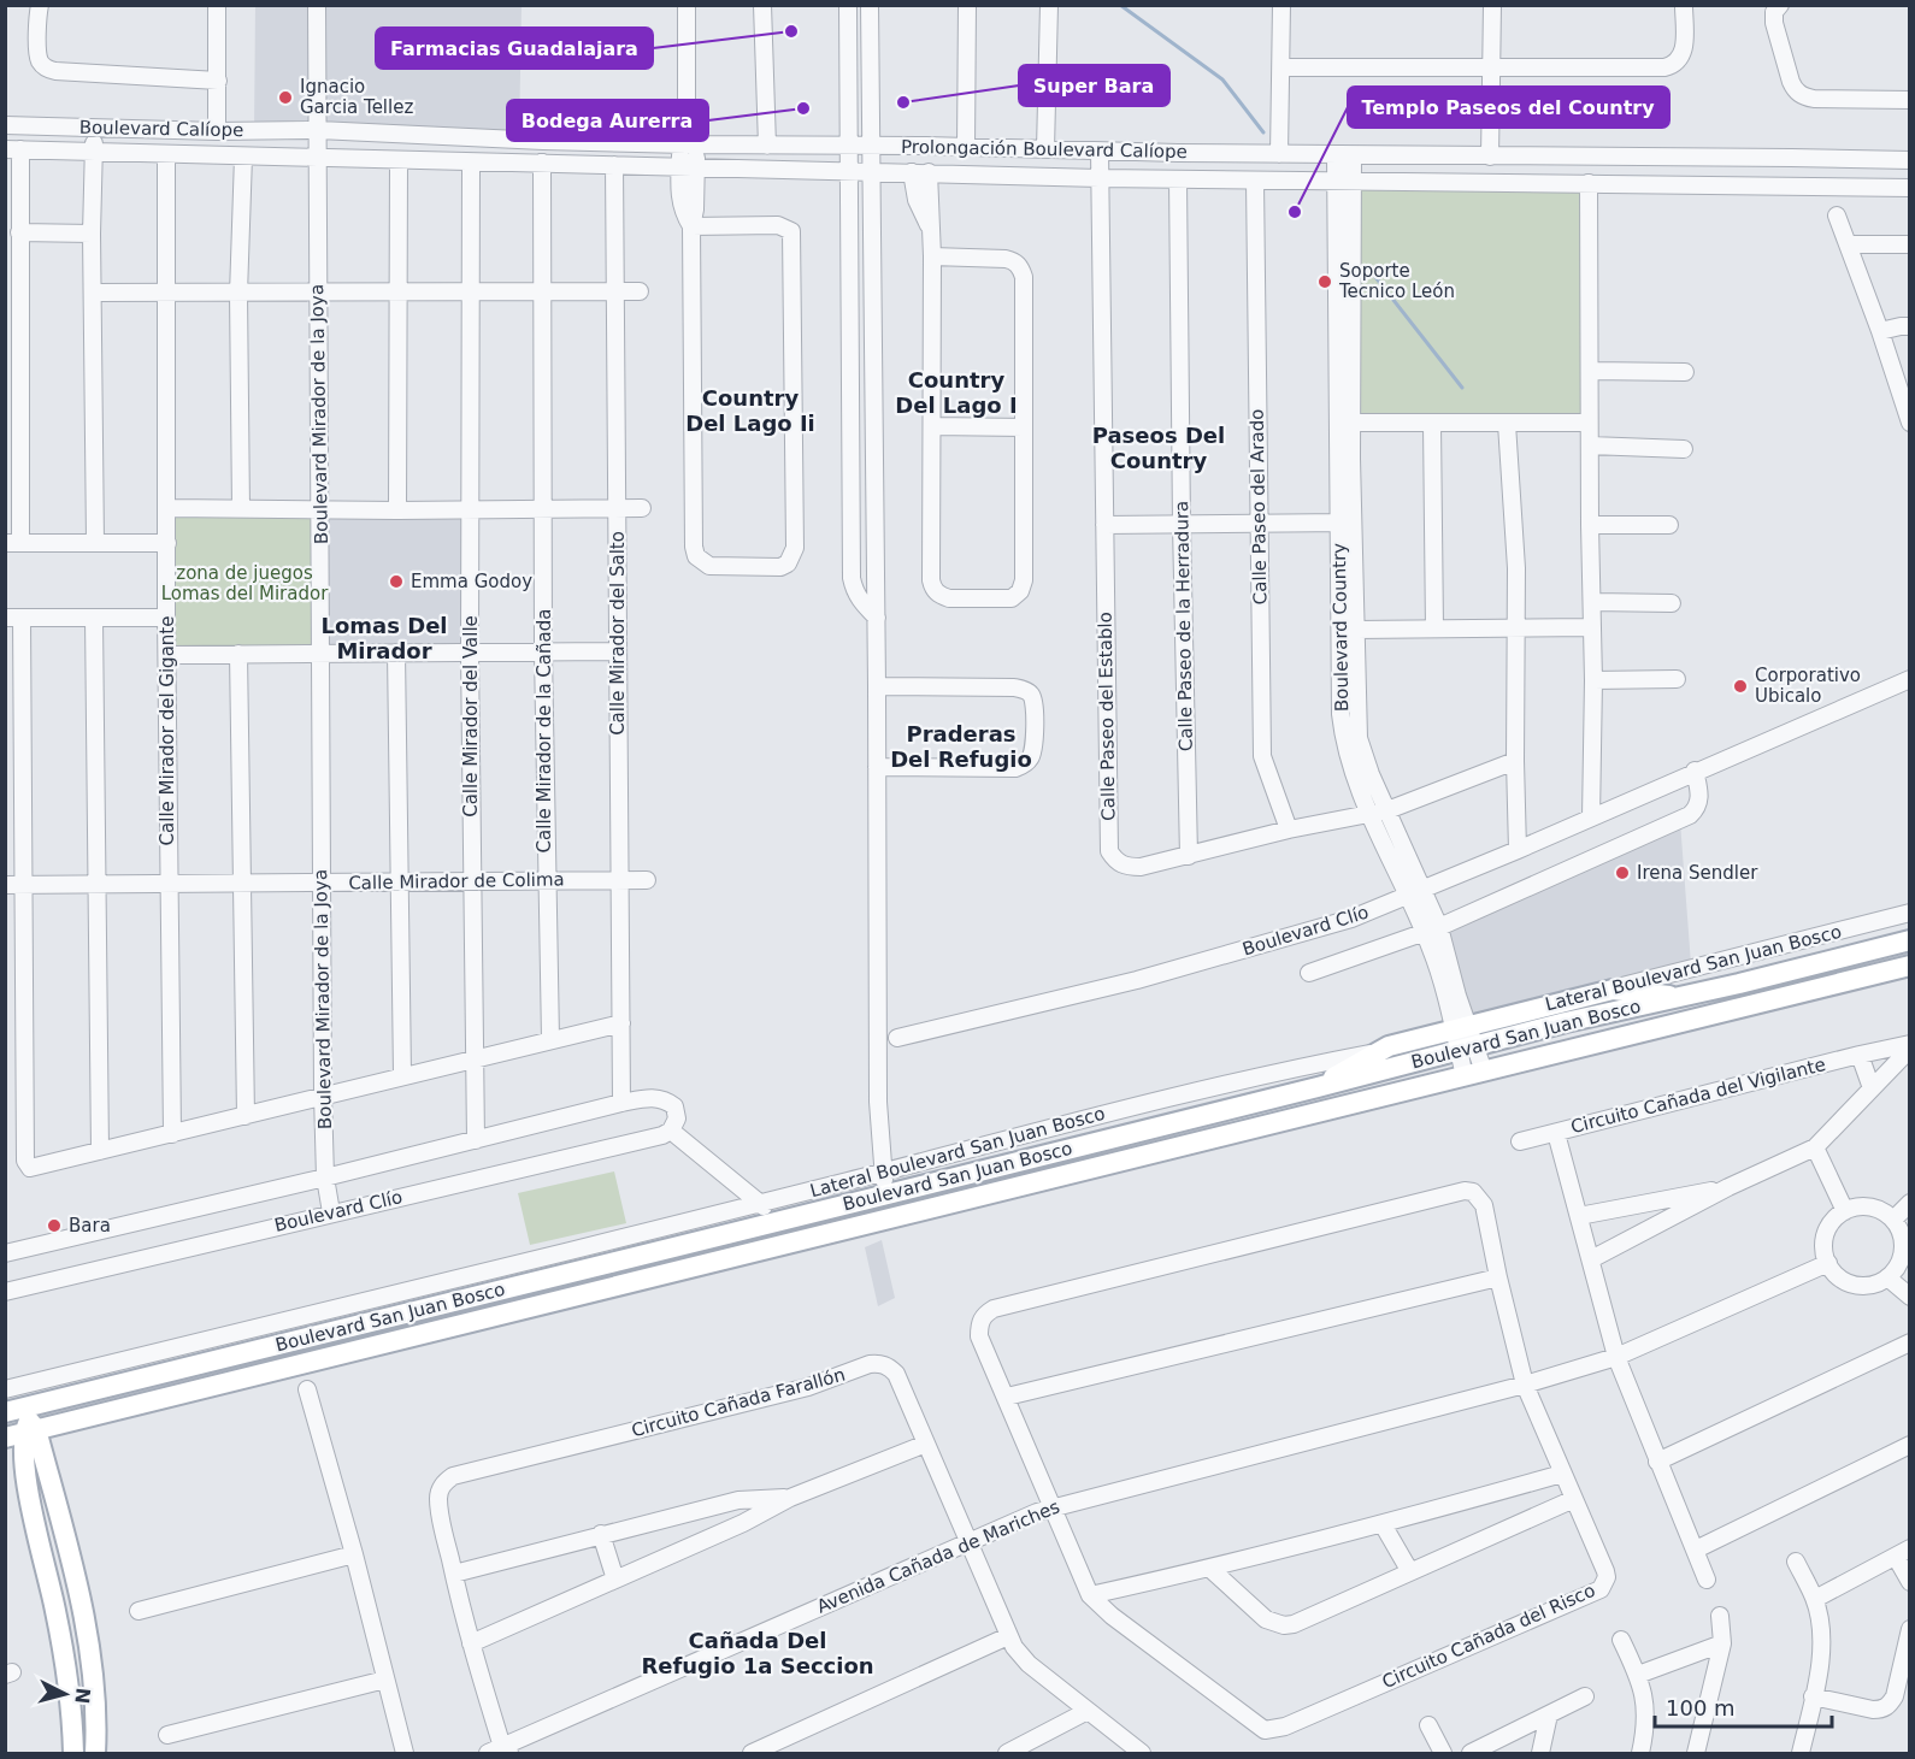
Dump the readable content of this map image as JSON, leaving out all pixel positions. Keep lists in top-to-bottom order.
{
  "streets": {
    "main road": ["Lateral Boulevard San Juan Bosco", "Boulevard San Juan Bosco"],
    "street": [
      "Boulevard Calíope",
      "Prolongación Boulevard Calíope",
      "Boulevard Mirador de la Joya",
      "Calle Paseo del Arado",
      "Calle Paseo de la Herradura",
      "Boulevard Country",
      "Calle Mirador del Salto",
      "Calle Mirador del Valle",
      "Calle Paseo del Establo",
      "Calle Mirador del Gigante",
      "Calle Mirador de la Cañada",
      "Calle Mirador de Colima",
      "Boulevard Clío",
      "Circuito Cañada del Vigilante",
      "Circuito Cañada Farallón",
      "Avenida Cañada de Mariches",
      "Circuito Cañada del Risco"
    ]
  },
  "crossings": [
    ["Boulevard Calíope", "Prolongación Boulevard Calíope"],
    ["Boulevard Calíope", "Boulevard Mirador de la Joya"],
    ["Boulevard Calíope", "Calle Mirador del Gigante"],
    ["Prolongación Boulevard Calíope", "Boulevard Mirador de la Joya"],
    ["Prolongación Boulevard Calíope", "Calle Paseo del Arado"],
    ["Prolongación Boulevard Calíope", "Calle Paseo de la Herradura"],
    ["Prolongación Boulevard Calíope", "Boulevard Country"],
    ["Prolongación Boulevard Calíope", "Calle Mirador del Salto"],
    ["Prolongación Boulevard Calíope", "Calle Mirador del Valle"],
    ["Prolongación Boulevard Calíope", "Calle Paseo del Establo"],
    ["Prolongación Boulevard Calíope", "Calle Mirador de la Cañada"],
    ["Boulevard Mirador de la Joya", "Calle Mirador de Colima"],
    ["Boulevard Mirador de la Joya", "Boulevard Clío"],
    ["Calle Paseo del Arado", "Calle Paseo del Establo"],
    ["Calle Paseo de la Herradura", "Calle Paseo del Establo"],
    ["Boulevard Country", "Calle Paseo del Establo"],
    ["Boulevard Country", "Boulevard Clío"],
    ["Boulevard Country", "Lateral Boulevard San Juan Bosco"],
    ["Boulevard Country", "Boulevard San Juan Bosco"],
    ["Calle Mirador del Salto", "Calle Mirador de Colima"],
    ["Calle Mirador del Valle", "Calle Mirador de Colima"],
    ["Calle Mirador del Gigante", "Calle Mirador de Colima"],
    ["Calle Mirador de la Cañada", "Calle Mirador de Colima"],
    ["Lateral Boulevard San Juan Bosco", "Boulevard San Juan Bosco"],
    ["Circuito Cañada del Vigilante", "Avenida Cañada de Mariches"],
    ["Circuito Cañada Farallón", "Avenida Cañada de Mariches"],
    ["Avenida Cañada de Mariches", "Circuito Cañada del Risco"]
  ],
  "districts": [
    "Country Del Lago I",
    "Country Del Lago Ii",
    "Paseos Del Country",
    "Lomas Del Mirador",
    "Praderas Del Refugio",
    "Cañada Del Refugio 1a Seccion"
  ],
  "parks": ["zona de juegos Lomas del Mirador"],
  "places": [
    "Farmacias Guadalajara",
    "Ignacio Garcia Tellez",
    "Super Bara",
    "Bodega Aurerra",
    "Templo Paseos del Country",
    "Soporte Tecnico León",
    "Emma Godoy",
    "Corporativo Ubicalo",
    "Irena Sendler",
    "Bara"
  ],
  "scale_bar": "100 m",
  "north": "right"
}
